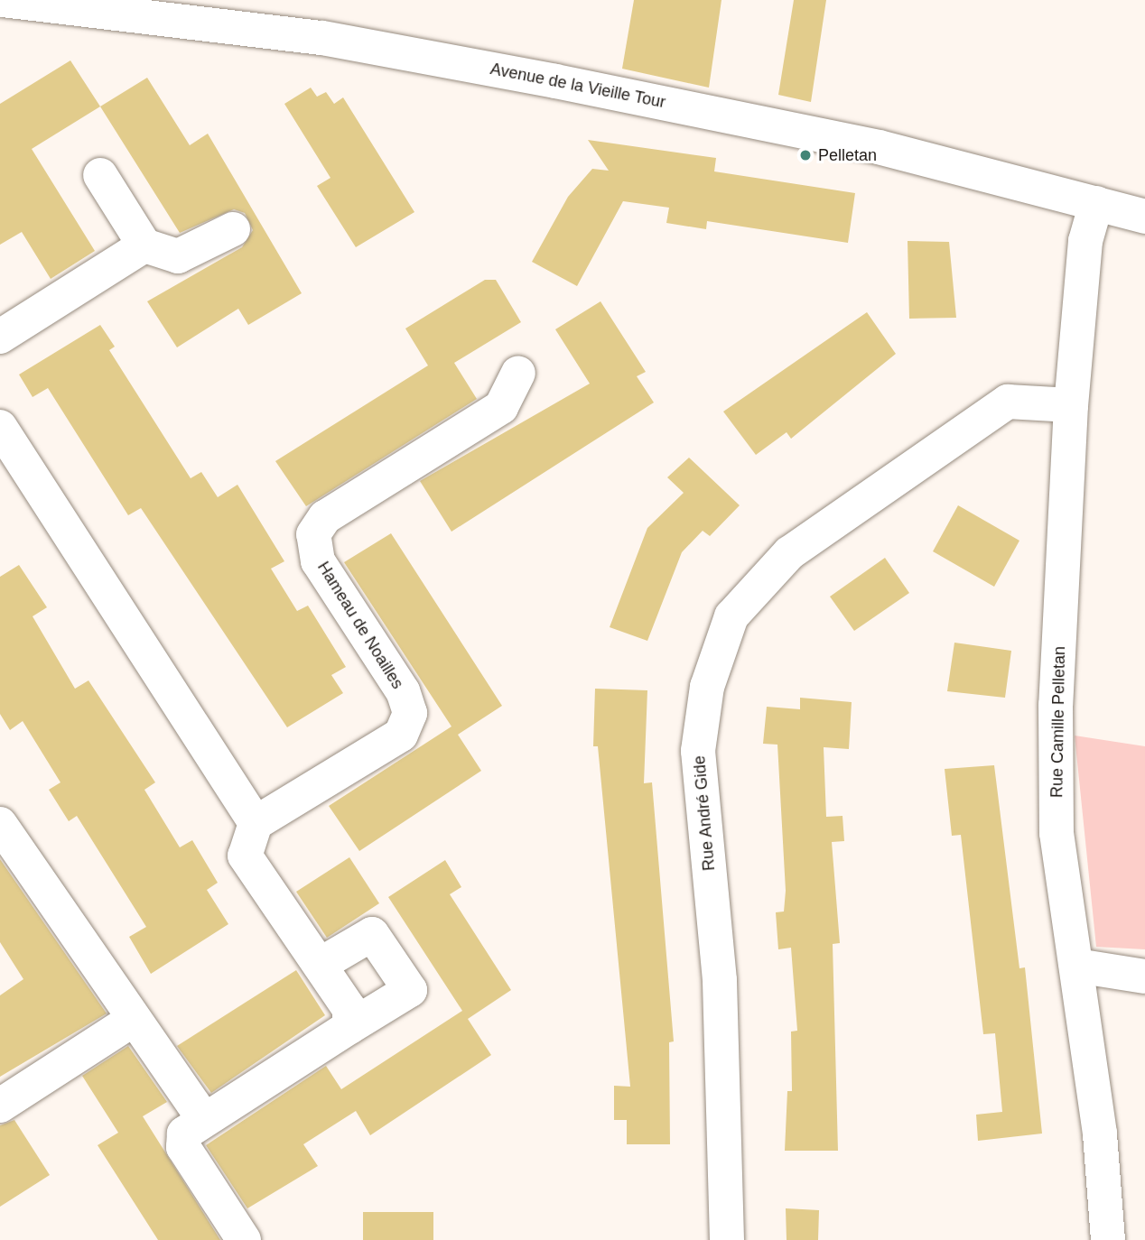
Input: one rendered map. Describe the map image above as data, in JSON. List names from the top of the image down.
{
  "streets": {
    "street": [
      "Avenue de la Vieille Tour",
      "Hameau de Noailles",
      "Rue Camille Pelletan",
      "Rue André Gide"
    ]
  },
  "crossings": [
    ["Avenue de la Vieille Tour", "Rue Camille Pelletan"],
    ["Rue Camille Pelletan", "Rue André Gide"]
  ],
  "places": ["Pelletan"]
}
